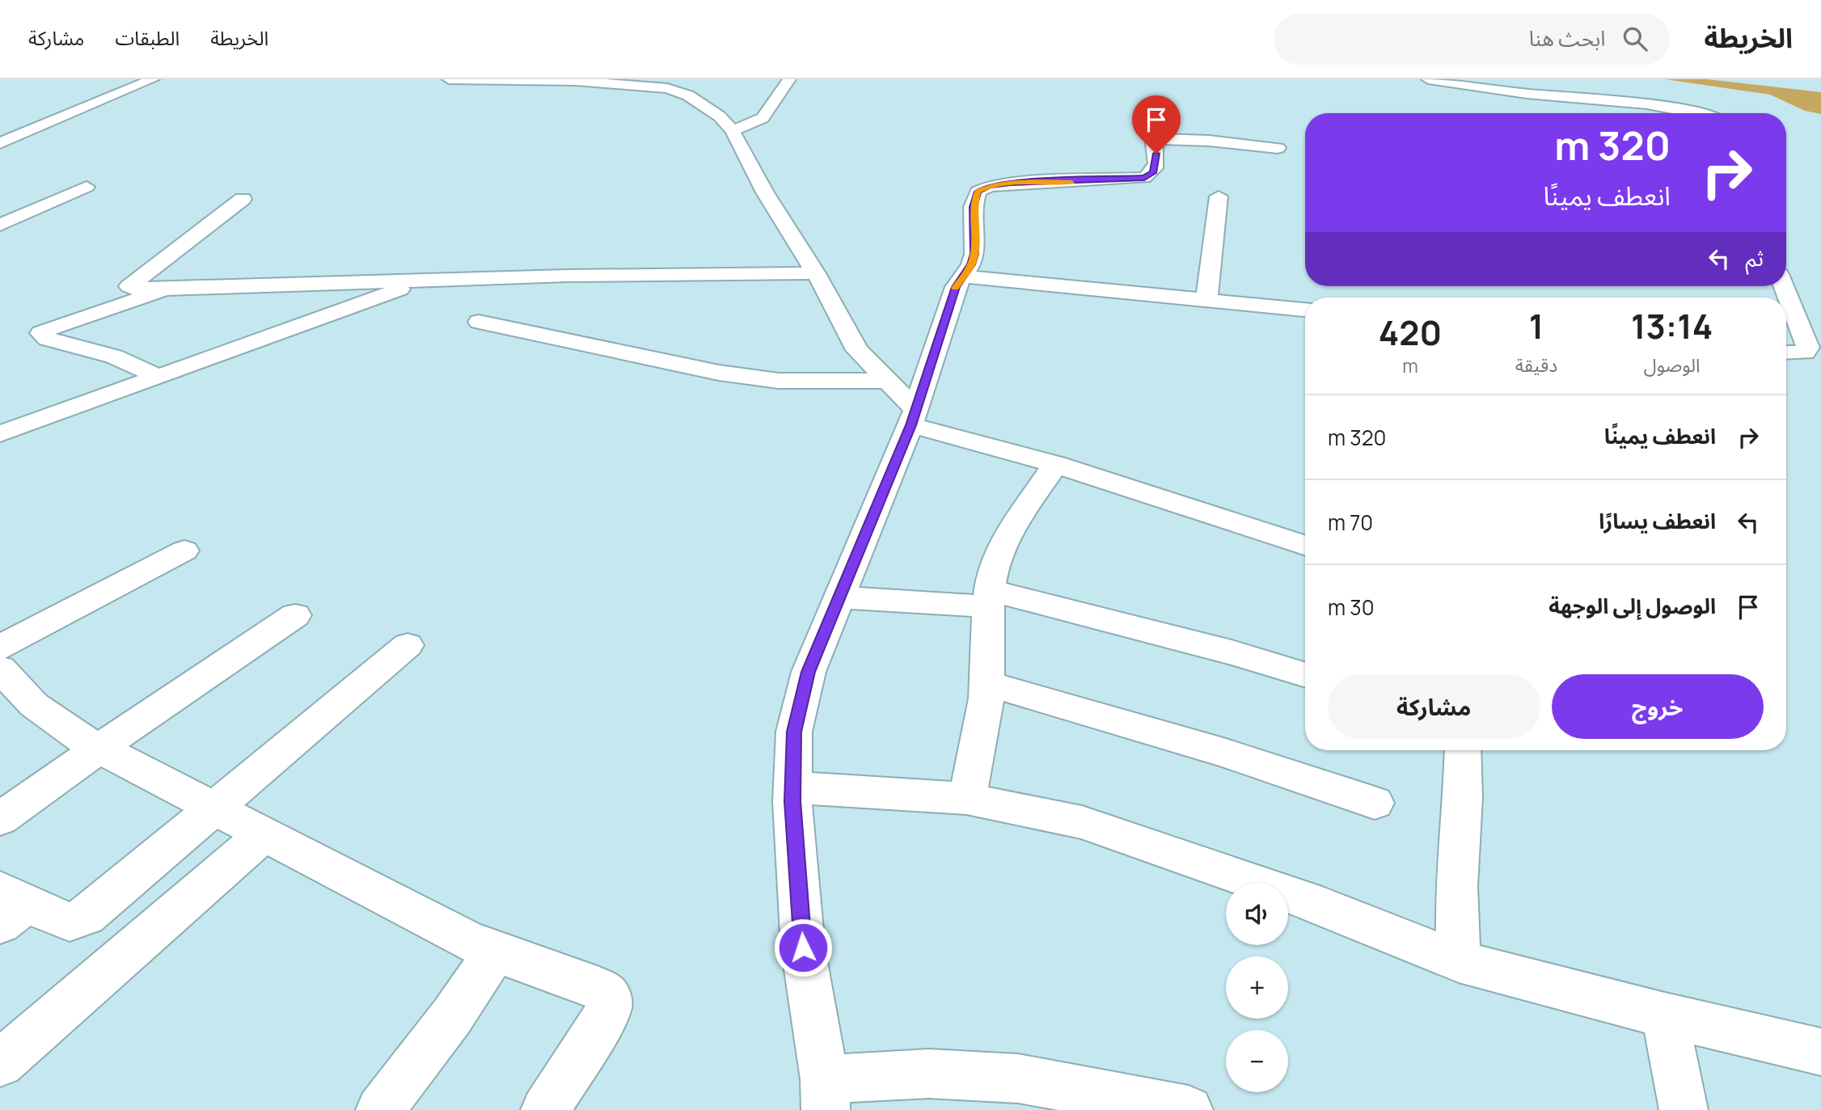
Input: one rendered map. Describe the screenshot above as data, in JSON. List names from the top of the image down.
{
  "page": {
    "header": "الخريطة",
    "search": "ابحث هنا",
    "nav": ["الخريطة", "الطبقات", "مشاركة"],
    "turn": ["320 m", "انعطف يمينًا"],
    "then": "ثم",
    "eta": [
      "13:14",
      "الوصول",
      "1",
      "دقيقة",
      "420",
      "m"
    ],
    "list": [
      {
        "name": "انعطف يمينًا",
        "value": "320 m"
      },
      {
        "name": "انعطف يسارًا",
        "value": "70 m"
      },
      {
        "name": "الوصول إلى الوجهة",
        "value": "30 m"
      }
    ],
    "buttons": ["خروج", "مشاركة"],
    "map_buttons": ["+", "−"]
  }
}
